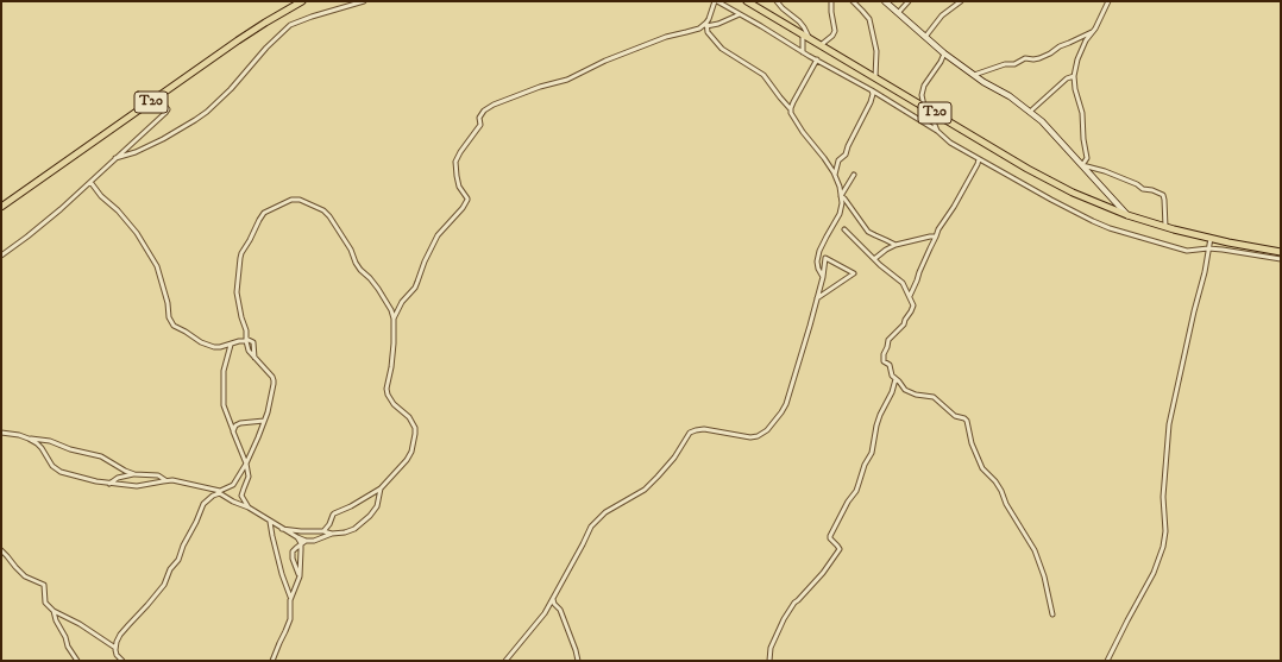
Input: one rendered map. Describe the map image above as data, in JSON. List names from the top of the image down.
{
  "streets": {
    "main road": ["T20"]
  }
}
